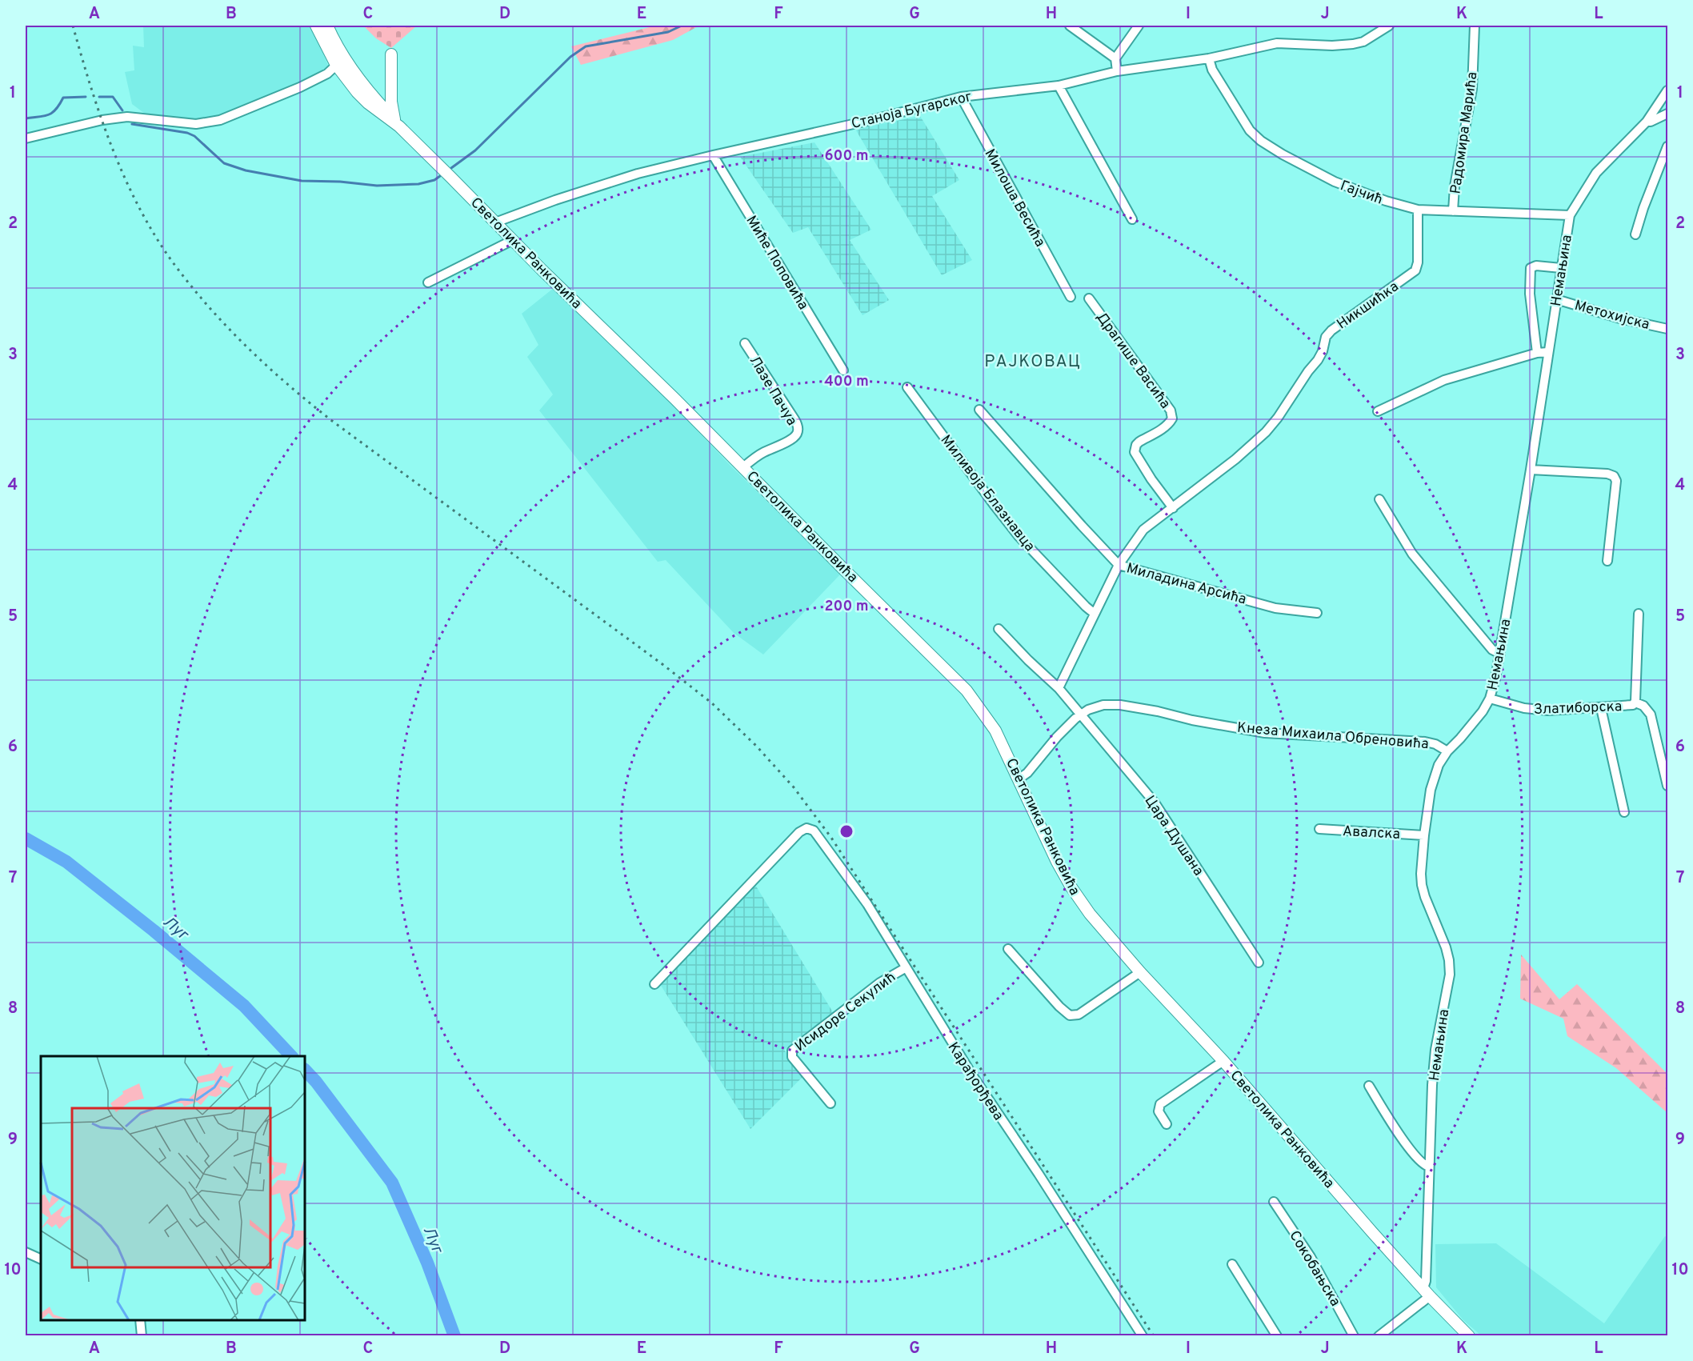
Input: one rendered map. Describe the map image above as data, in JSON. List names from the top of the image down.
{
  "streets": {
    "main road": ["Светолика Ранковића"],
    "street": [
      "Станоја Бугарског",
      "Радомира Марића",
      "Гајчић",
      "Милоша Весића",
      "Миће Поповића",
      "Немањина",
      "Никшићка",
      "Метохијска",
      "Драгише Васића",
      "Лазе Пачуа",
      "Миливоја Блазнавца",
      "Миладина Арсића",
      "Златиборска",
      "Кнеза Михаила Обреновића",
      "Авалска",
      "Цара Душана",
      "Исидоре Секулић",
      "Карађорђева",
      "Сокобањска"
    ]
  },
  "crossings": [
    ["Станоја Бугарског", "Гајчић"],
    ["Станоја Бугарског", "Милоша Весића"],
    ["Станоја Бугарског", "Светолика Ранковића"],
    ["Станоја Бугарског", "Миће Поповића"],
    ["Радомира Марића", "Гајчић"],
    ["Гајчић", "Немањина"],
    ["Гајчић", "Никшићка"],
    ["Светолика Ранковића", "Немањина"],
    ["Светолика Ранковића", "Лазе Пачуа"],
    ["Светолика Ранковића", "Кнеза Михаила Обреновића"],
    ["Немањина", "Метохијска"],
    ["Немањина", "Златиборска"],
    ["Немањина", "Кнеза Михаила Обреновића"],
    ["Немањина", "Авалска"],
    ["Никшићка", "Драгише Васића"],
    ["Кнеза Михаила Обреновића", "Цара Душана"],
    ["Исидоре Секулић", "Карађорђева"]
  ],
  "districts": ["РАЈКОВАЦ"],
  "water": ["Луг"],
  "grid": {
    "columns": [
      "A",
      "B",
      "C",
      "D",
      "E",
      "F",
      "G",
      "H",
      "I",
      "J",
      "K",
      "L"
    ],
    "rows": [
      "1",
      "2",
      "3",
      "4",
      "5",
      "6",
      "7",
      "8",
      "9",
      "10"
    ]
  },
  "rings": ["600 m", "400 m", "200 m"]
}
